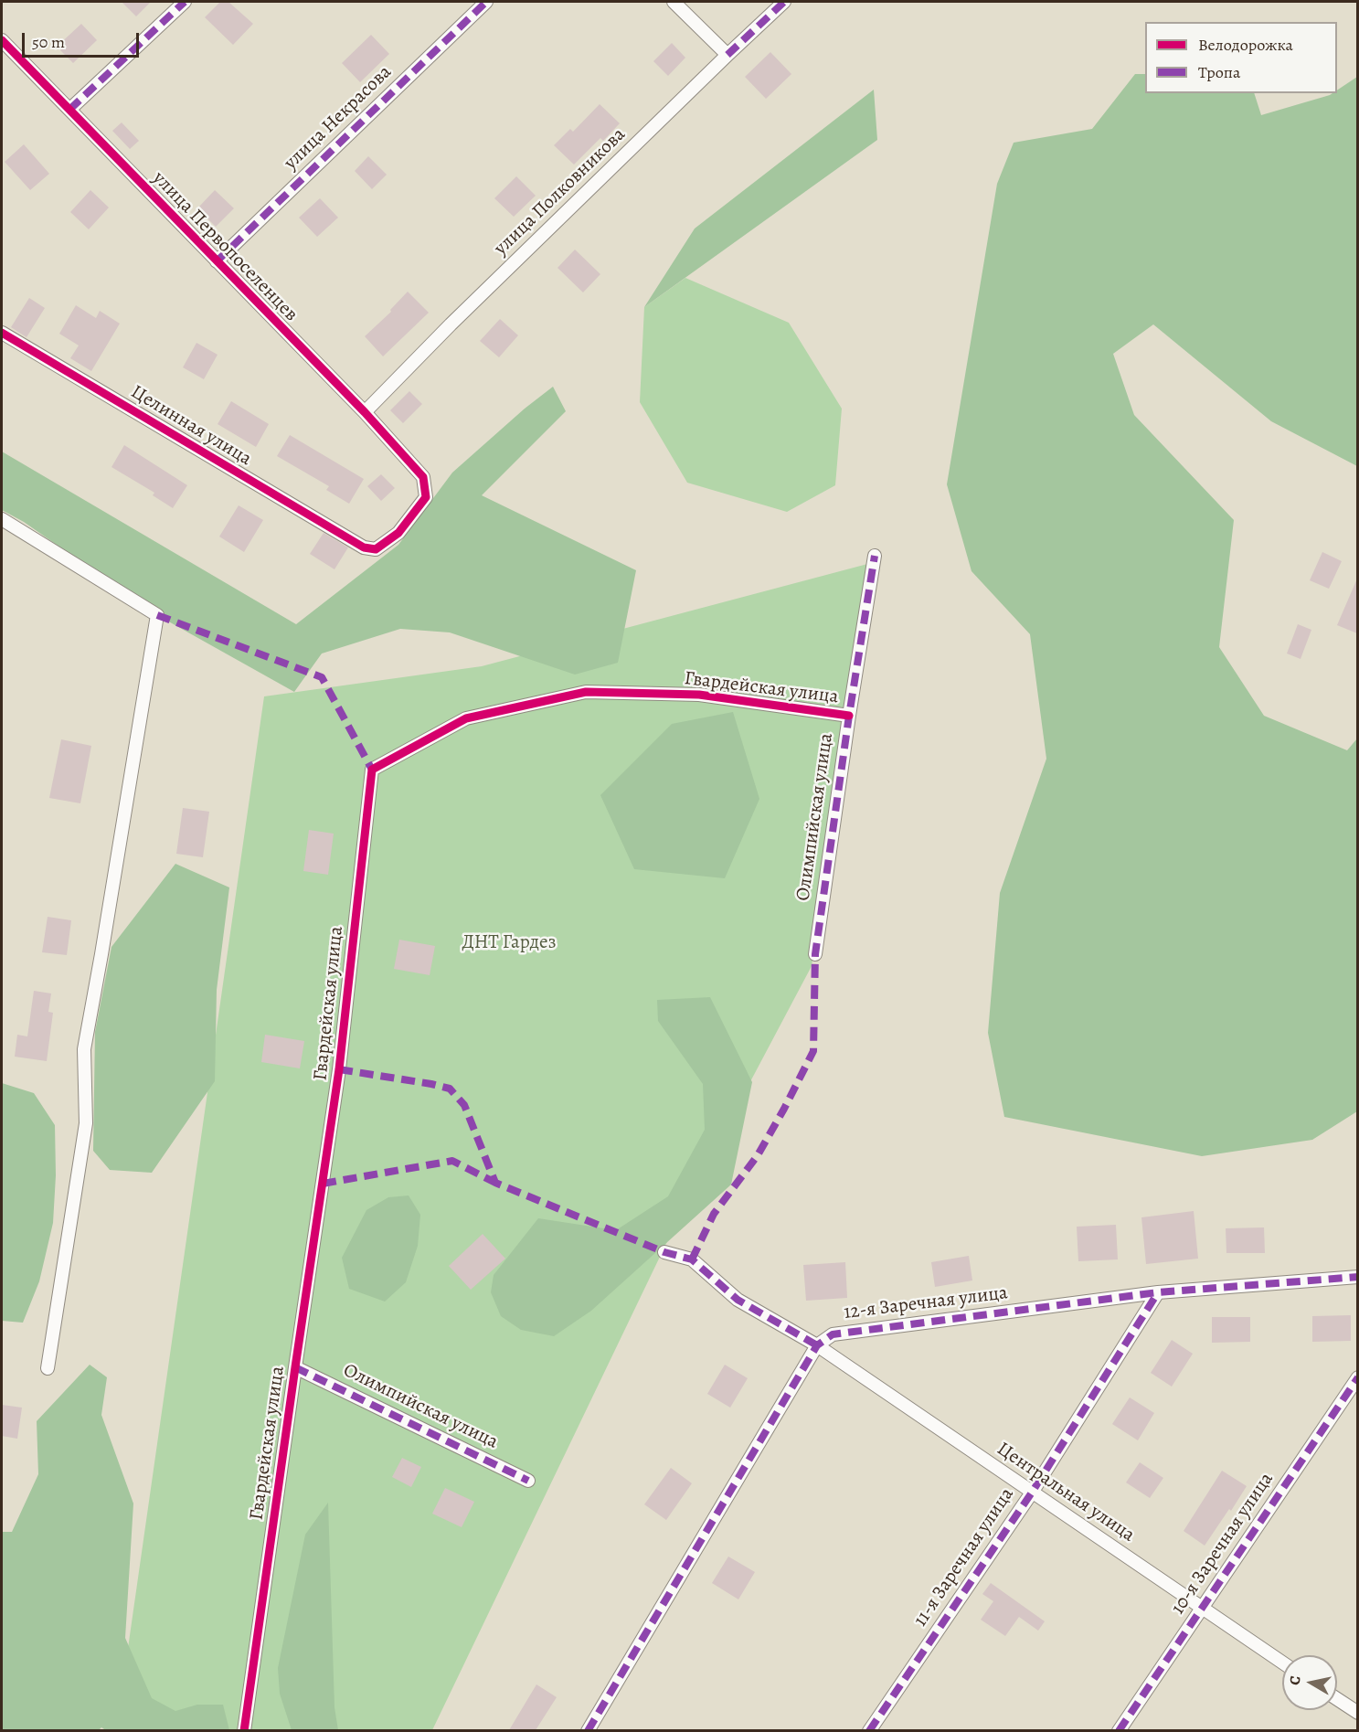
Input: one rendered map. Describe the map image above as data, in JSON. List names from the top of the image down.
{
  "streets": {
    "street": [
      "улица Некрасова",
      "улица Полковникова",
      "улица Первопоселенцев",
      "Целинная улица",
      "Гвардейская улица",
      "Олимпийская улица",
      "12-я Заречная улица",
      "Центральная улица",
      "10-я Заречная улица",
      "11-я Заречная улица"
    ]
  },
  "crossings": [
    ["улица Некрасова", "улица Первопоселенцев"],
    ["улица Полковникова", "улица Первопоселенцев"],
    ["улица Первопоселенцев", "Целинная улица"],
    ["Гвардейская улица", "Олимпийская улица"],
    ["12-я Заречная улица", "Центральная улица"],
    ["12-я Заречная улица", "11-я Заречная улица"],
    ["Центральная улица", "10-я Заречная улица"],
    ["Центральная улица", "11-я Заречная улица"]
  ],
  "parks": ["ДНТ Гардез"],
  "legend": ["Велодорожка", "Тропа"],
  "scale_bar": "50 m",
  "north": "left"
}
